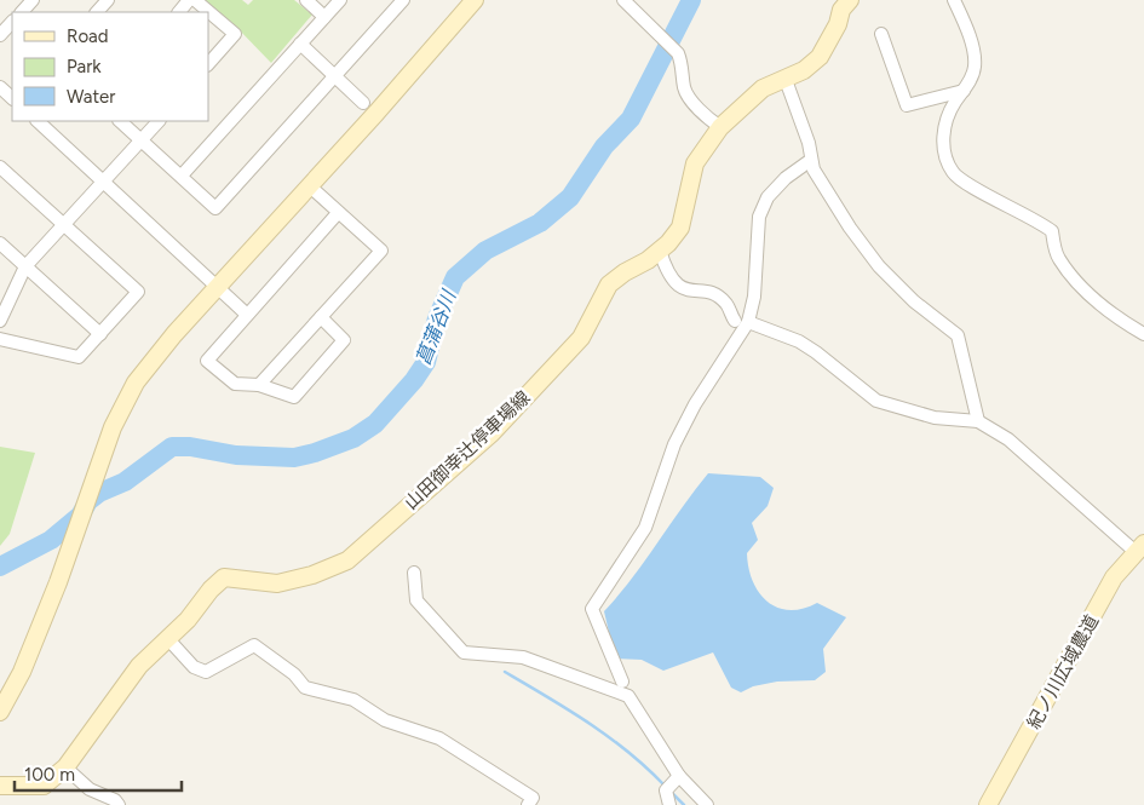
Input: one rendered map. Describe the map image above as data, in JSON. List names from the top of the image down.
{
  "streets": {
    "main road": ["山田御幸辻停車場線", "紀ノ川広域農道"]
  },
  "water": ["菖蒲谷川"],
  "legend": ["Road", "Park", "Water"],
  "scale_bar": "100 m"
}
